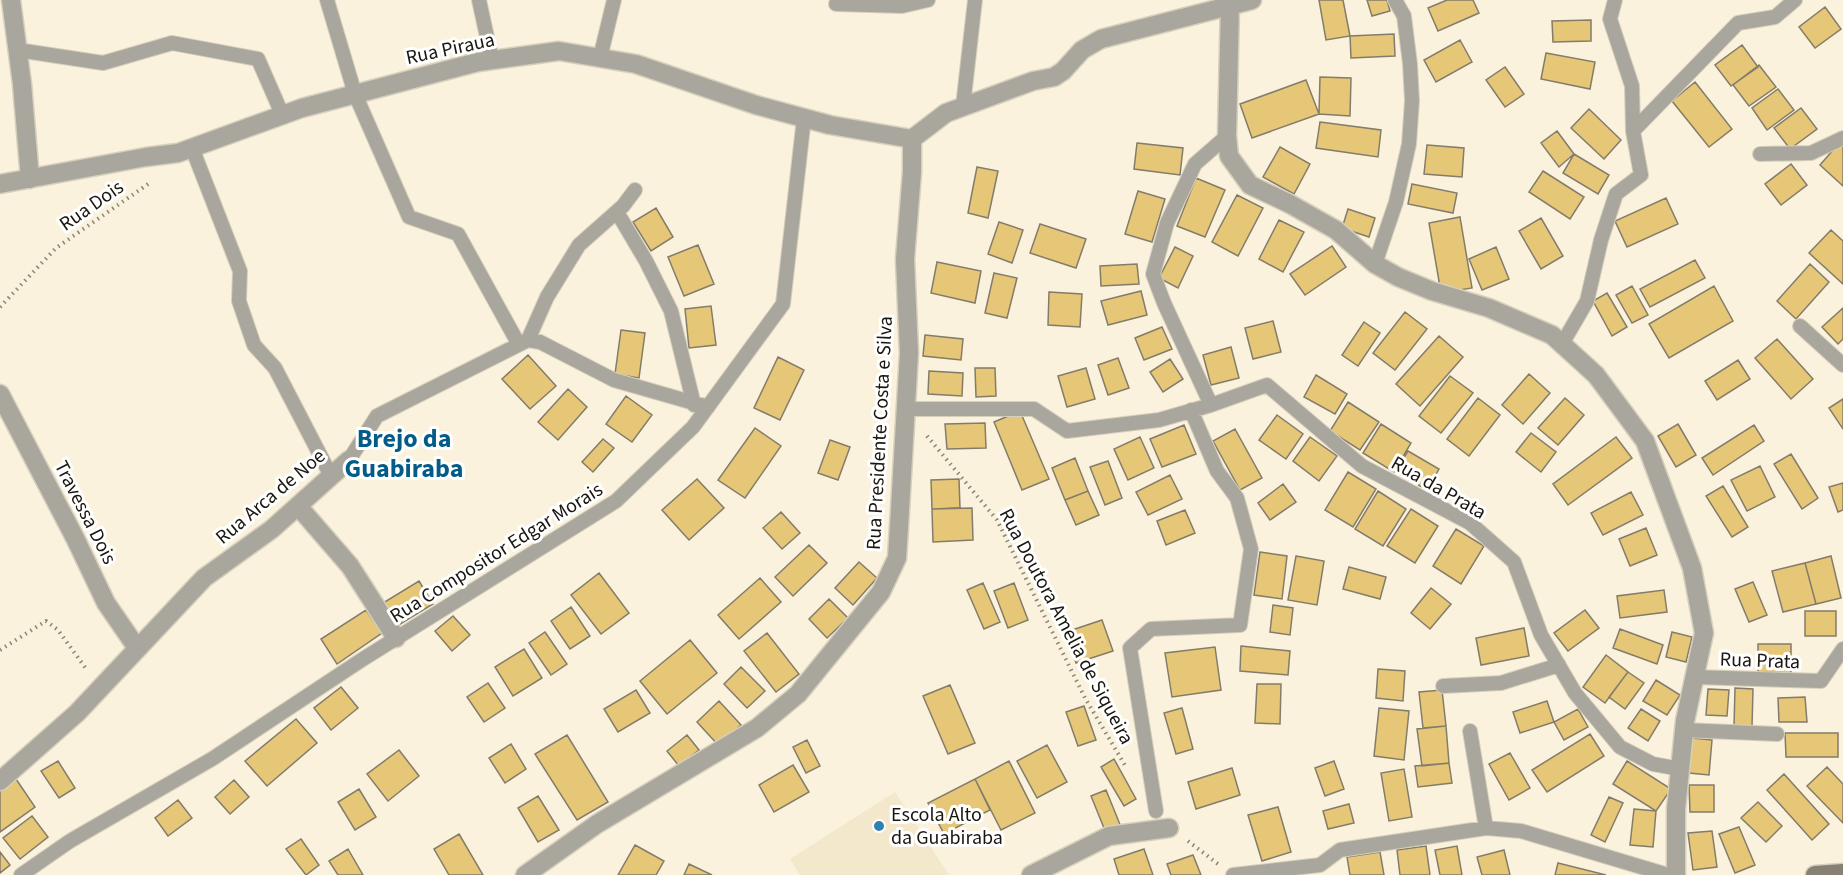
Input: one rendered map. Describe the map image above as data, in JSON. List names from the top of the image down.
{
  "streets": {
    "street": [
      "Rua Piraua",
      "Rua Presidente Costa e Silva",
      "Rua Arca de Noe",
      "Travessa Dois"
    ],
    "lane": ["Rua da Prata", "Rua Compositor Edgar Morais", "Rua Prata"],
    "path": ["Rua Dois", "Rua Doutora Amelia de Siqueira"]
  },
  "crossings": [
    ["Rua Piraua", "Rua Presidente Costa e Silva"],
    ["Rua Piraua", "Rua Compositor Edgar Morais"],
    ["Rua Presidente Costa e Silva", "Rua Doutora Amelia de Siqueira"],
    ["Rua Arca de Noe", "Travessa Dois"]
  ],
  "districts": ["Brejo da Guabiraba"],
  "places": ["Escola Alto da Guabiraba"]
}
